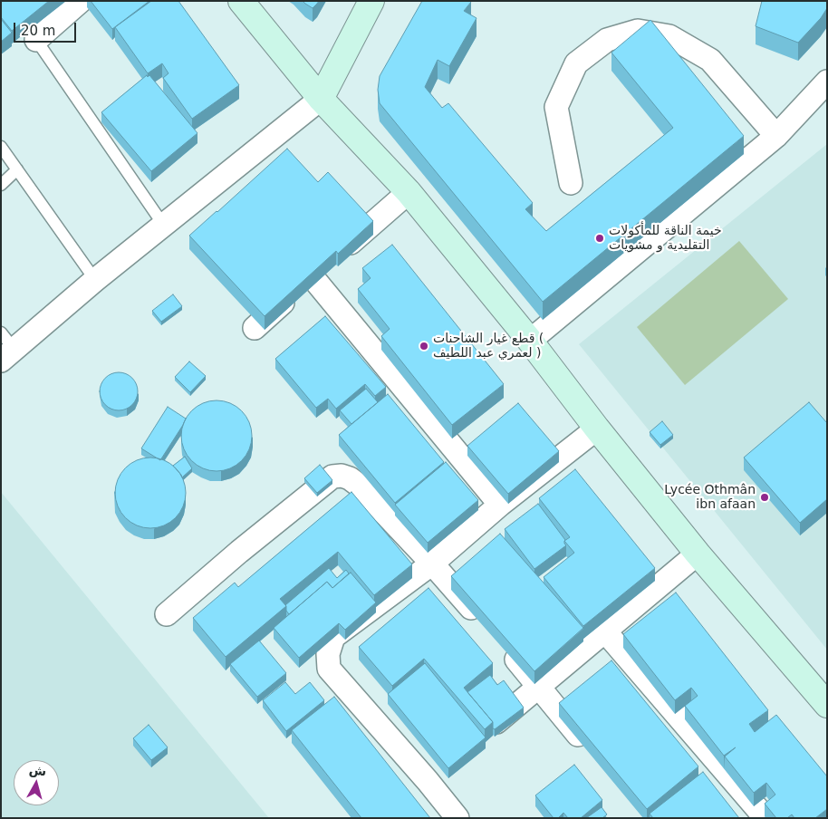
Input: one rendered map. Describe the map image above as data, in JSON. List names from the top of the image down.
{
  "places": ["خيمة الناقة للمأكولات التقليدية و مشويات", "قطع غيار الشاحنات ( لعمري عبد اللطيف )", "Lycée Othmân ibn afaan"],
  "scale_bar": "20 m",
  "north": "top"
}
